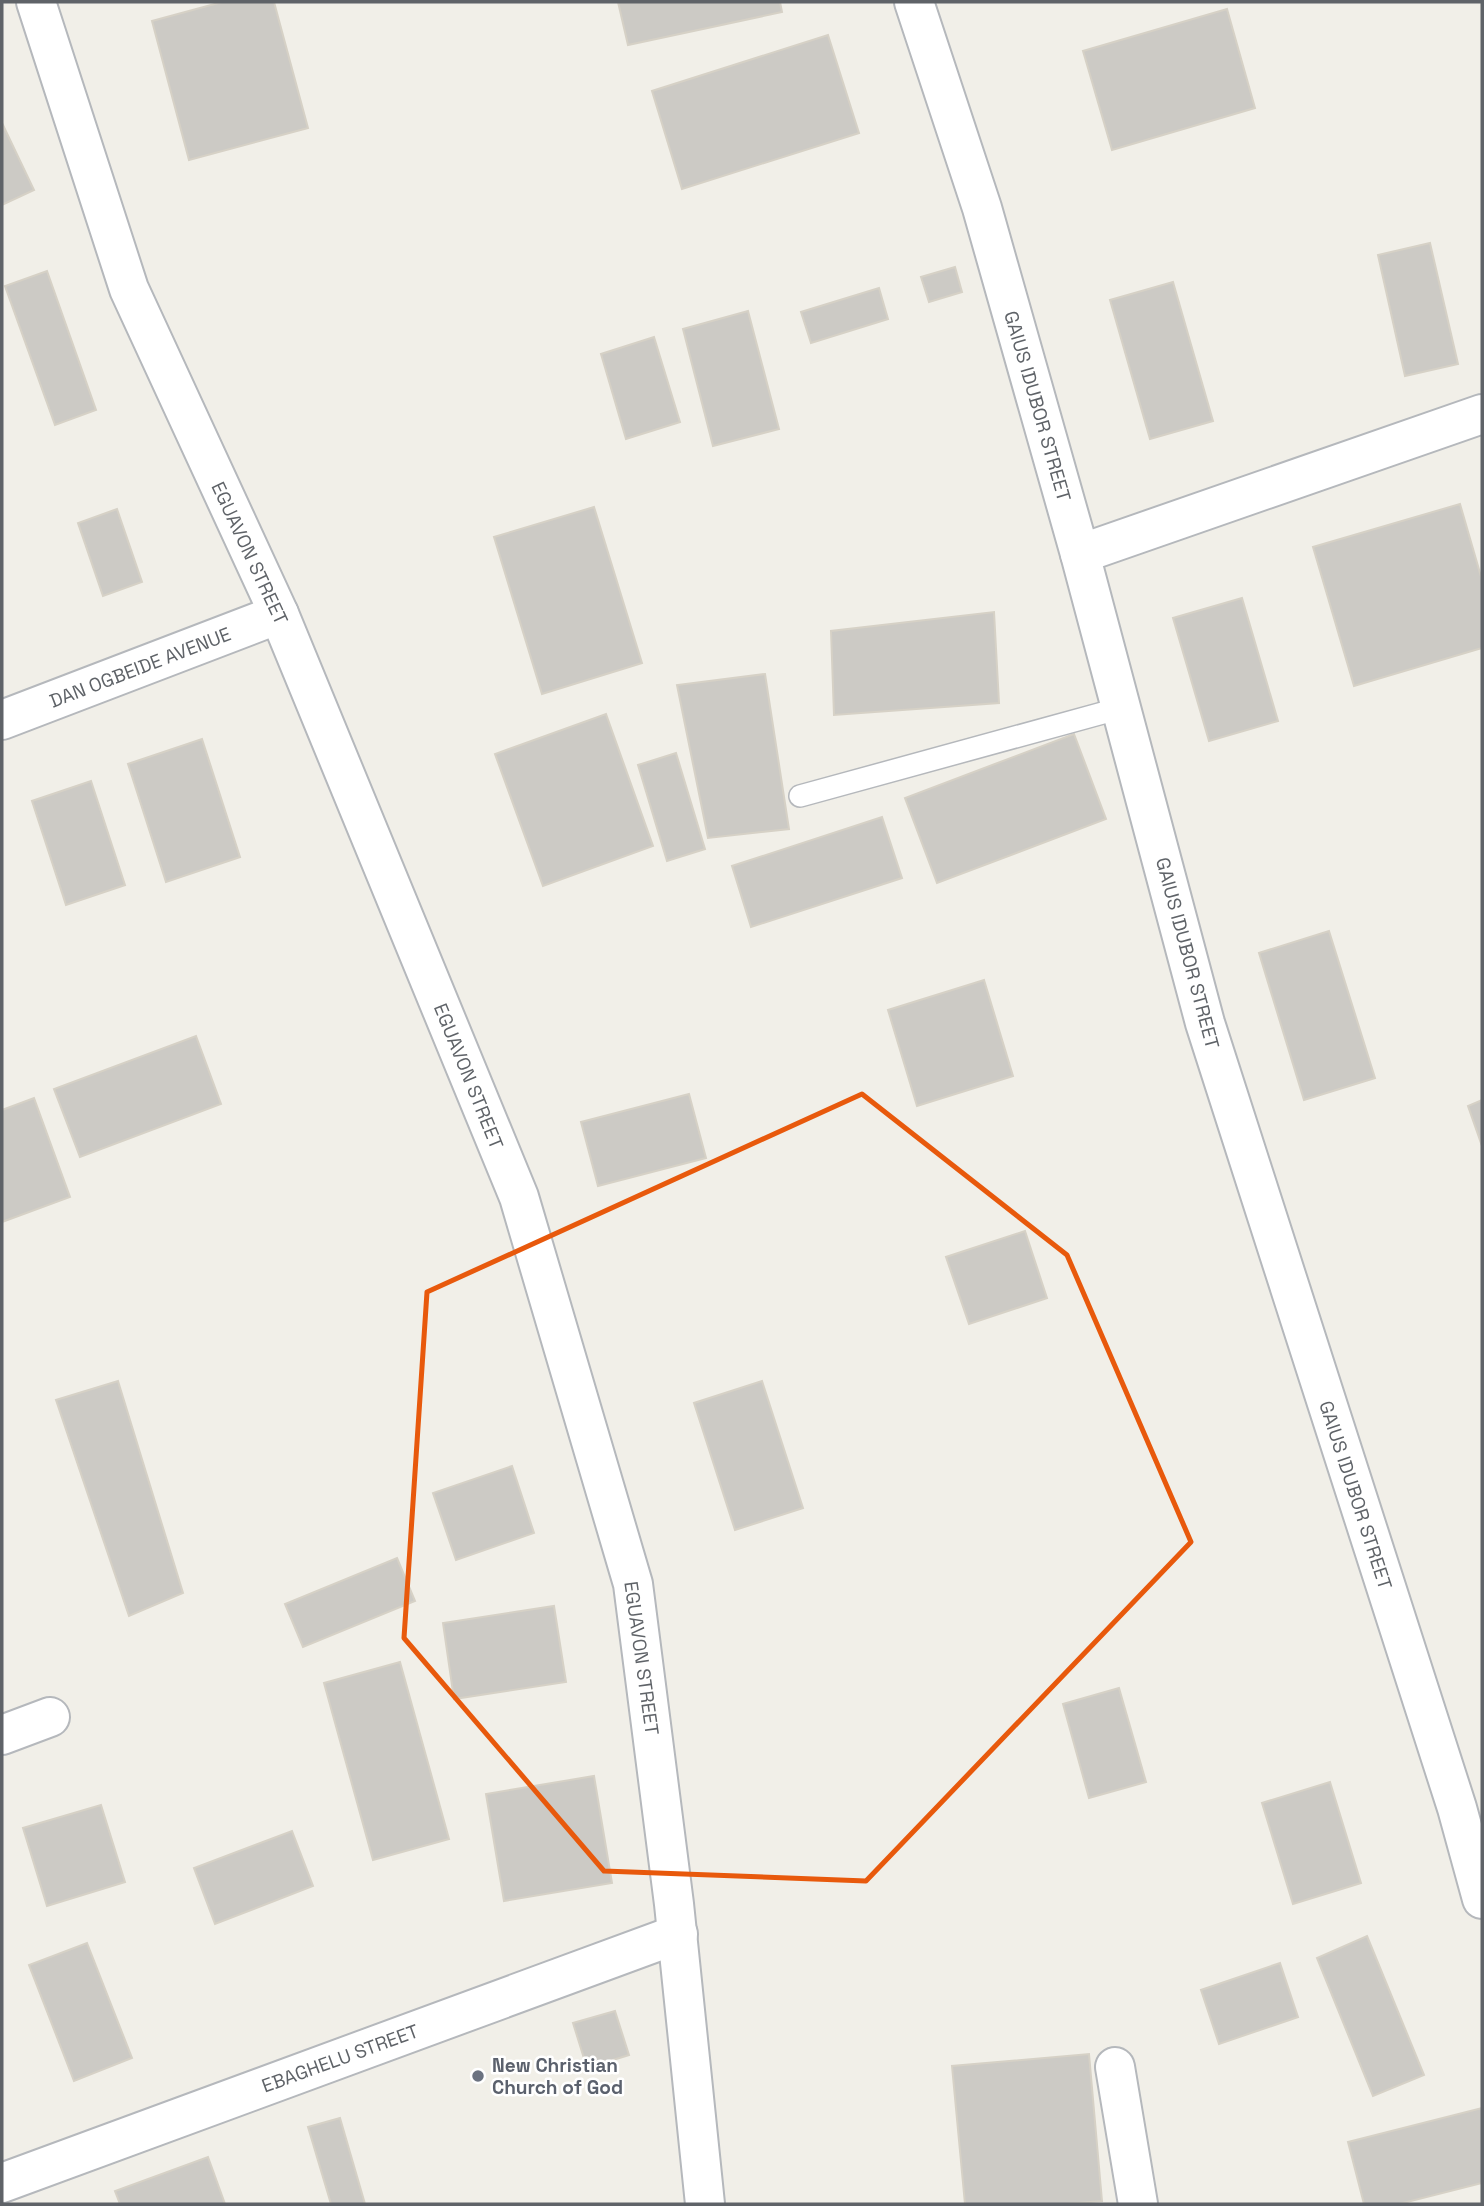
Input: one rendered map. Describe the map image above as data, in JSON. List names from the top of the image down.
{
  "streets": {
    "street": [
      "GAIUS IDUBOR STREET",
      "EGUAVON STREET",
      "DAN OGBEIDE AVENUE",
      "EBAGHELU STREET"
    ]
  },
  "crossings": [
    ["EGUAVON STREET", "DAN OGBEIDE AVENUE"],
    ["EGUAVON STREET", "EBAGHELU STREET"]
  ],
  "places": ["New Christian Church of God"]
}
